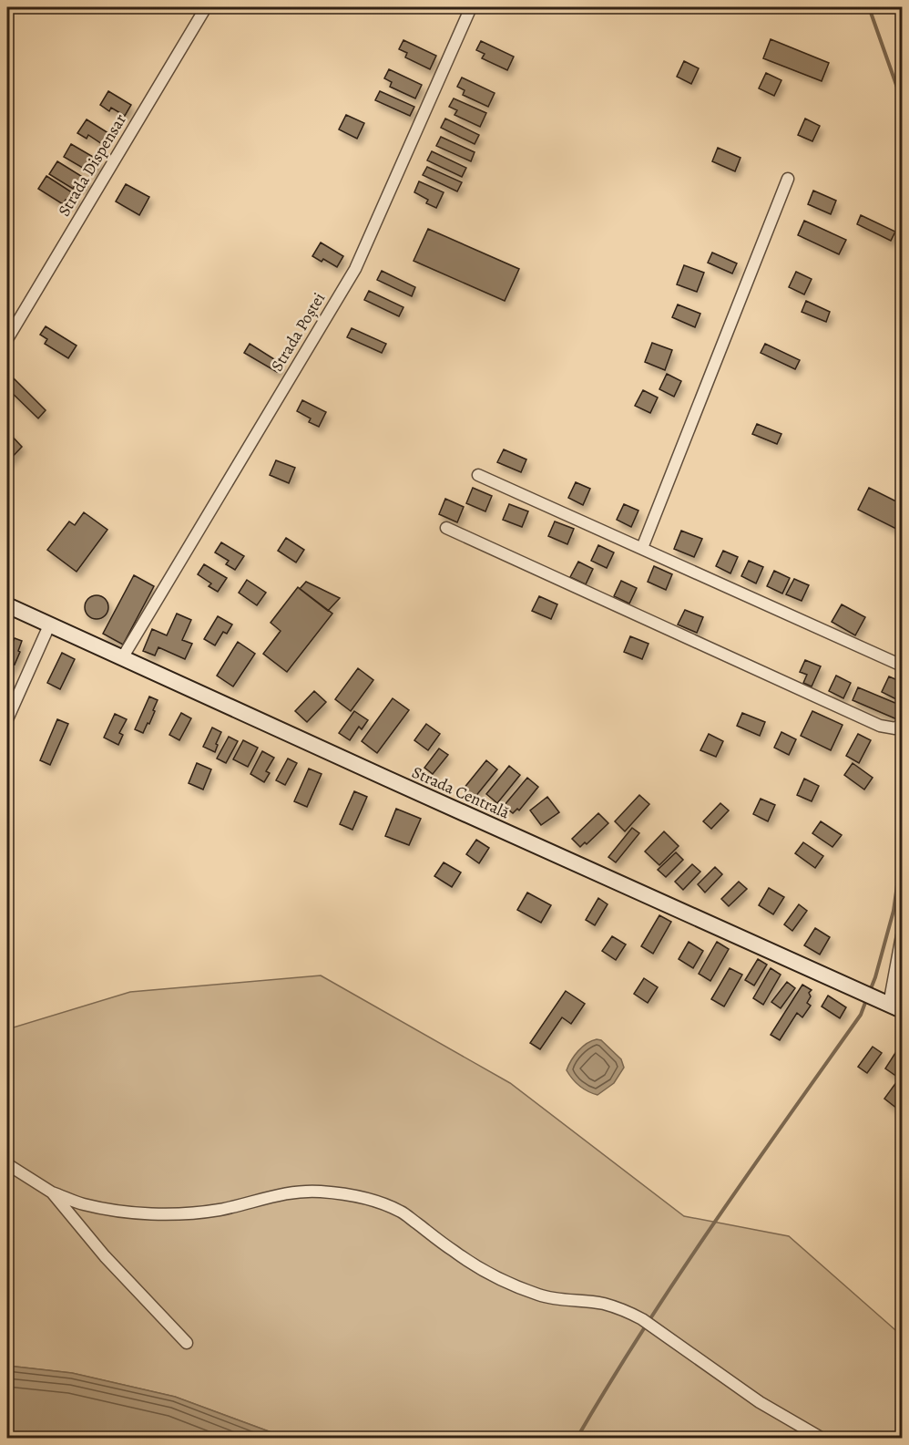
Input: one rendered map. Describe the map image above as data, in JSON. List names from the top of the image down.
{
  "streets": {
    "main road": ["Strada Centrală"],
    "street": ["Strada Dispensar", "Strada Poștei"]
  },
  "crossings": [
    ["Strada Poștei", "Strada Centrală"]
  ]
}
